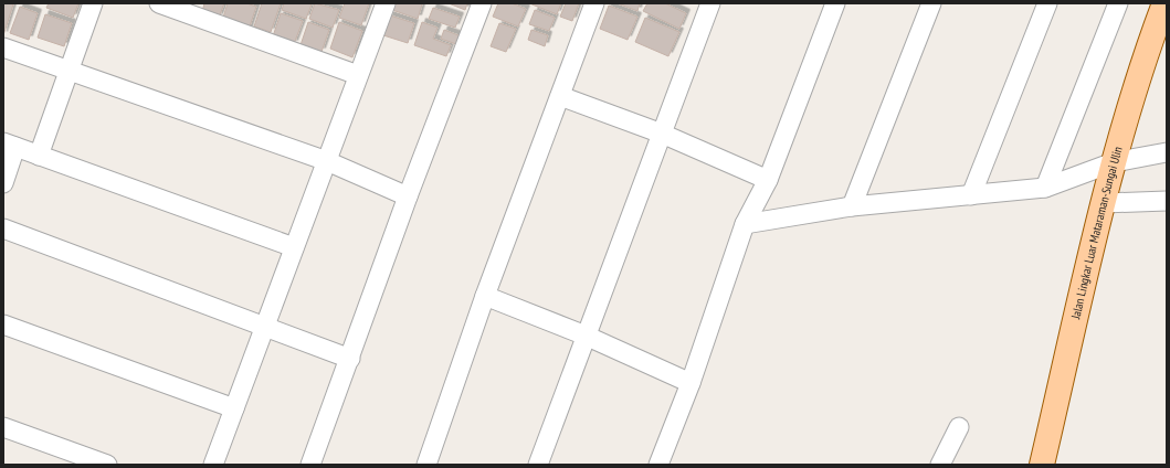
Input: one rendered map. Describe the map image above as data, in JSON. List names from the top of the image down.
{
  "streets": {
    "main road": ["Jalan Lingkar Luar Mataraman-Sungai Ulin"]
  }
}
